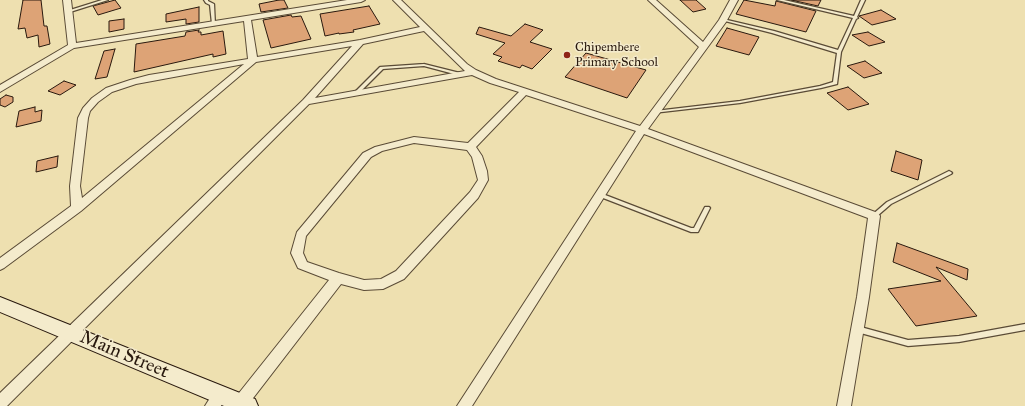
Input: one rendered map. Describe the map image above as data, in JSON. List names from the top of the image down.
{
  "streets": {
    "street": ["Main Street"]
  },
  "places": ["Chipembere Primary School"]
}
